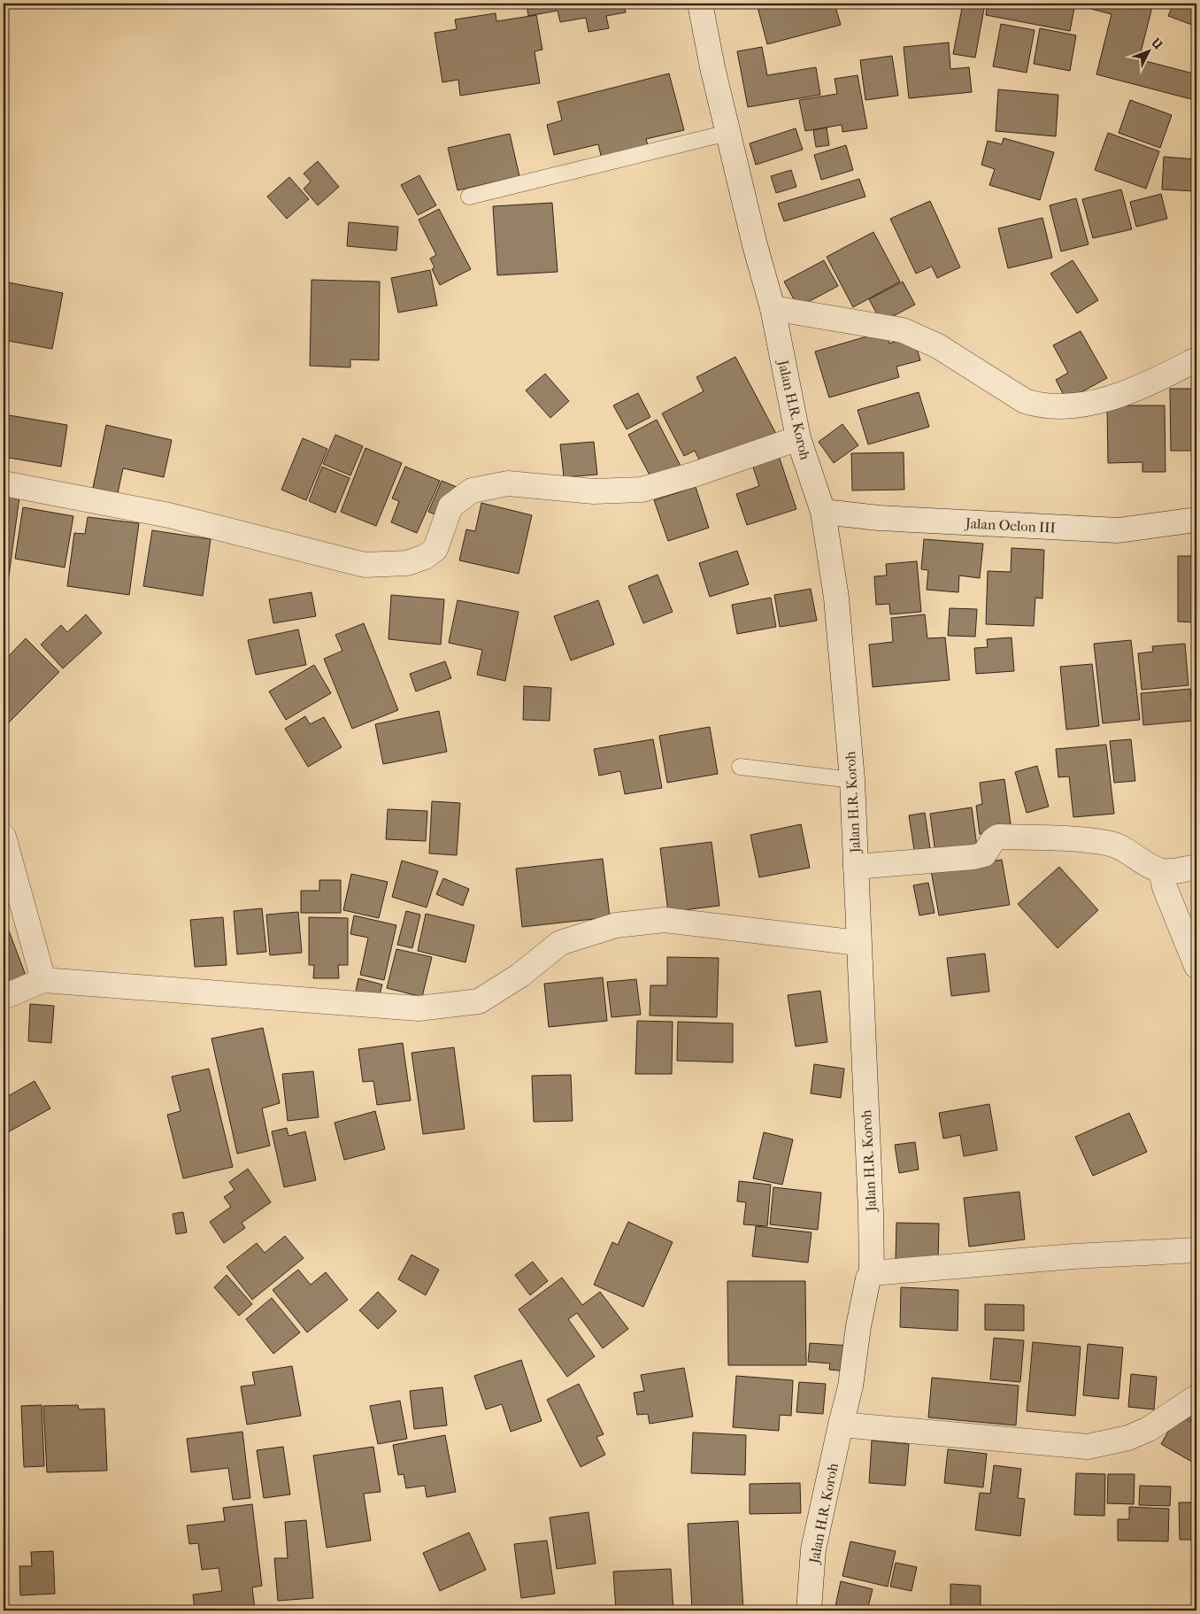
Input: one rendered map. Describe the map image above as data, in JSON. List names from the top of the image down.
{
  "streets": {
    "street": ["Jalan H.R. Koroh", "Jalan Oelon III"]
  },
  "crossings": [
    ["Jalan H.R. Koroh", "Jalan Oelon III"]
  ],
  "north": "top right"
}
